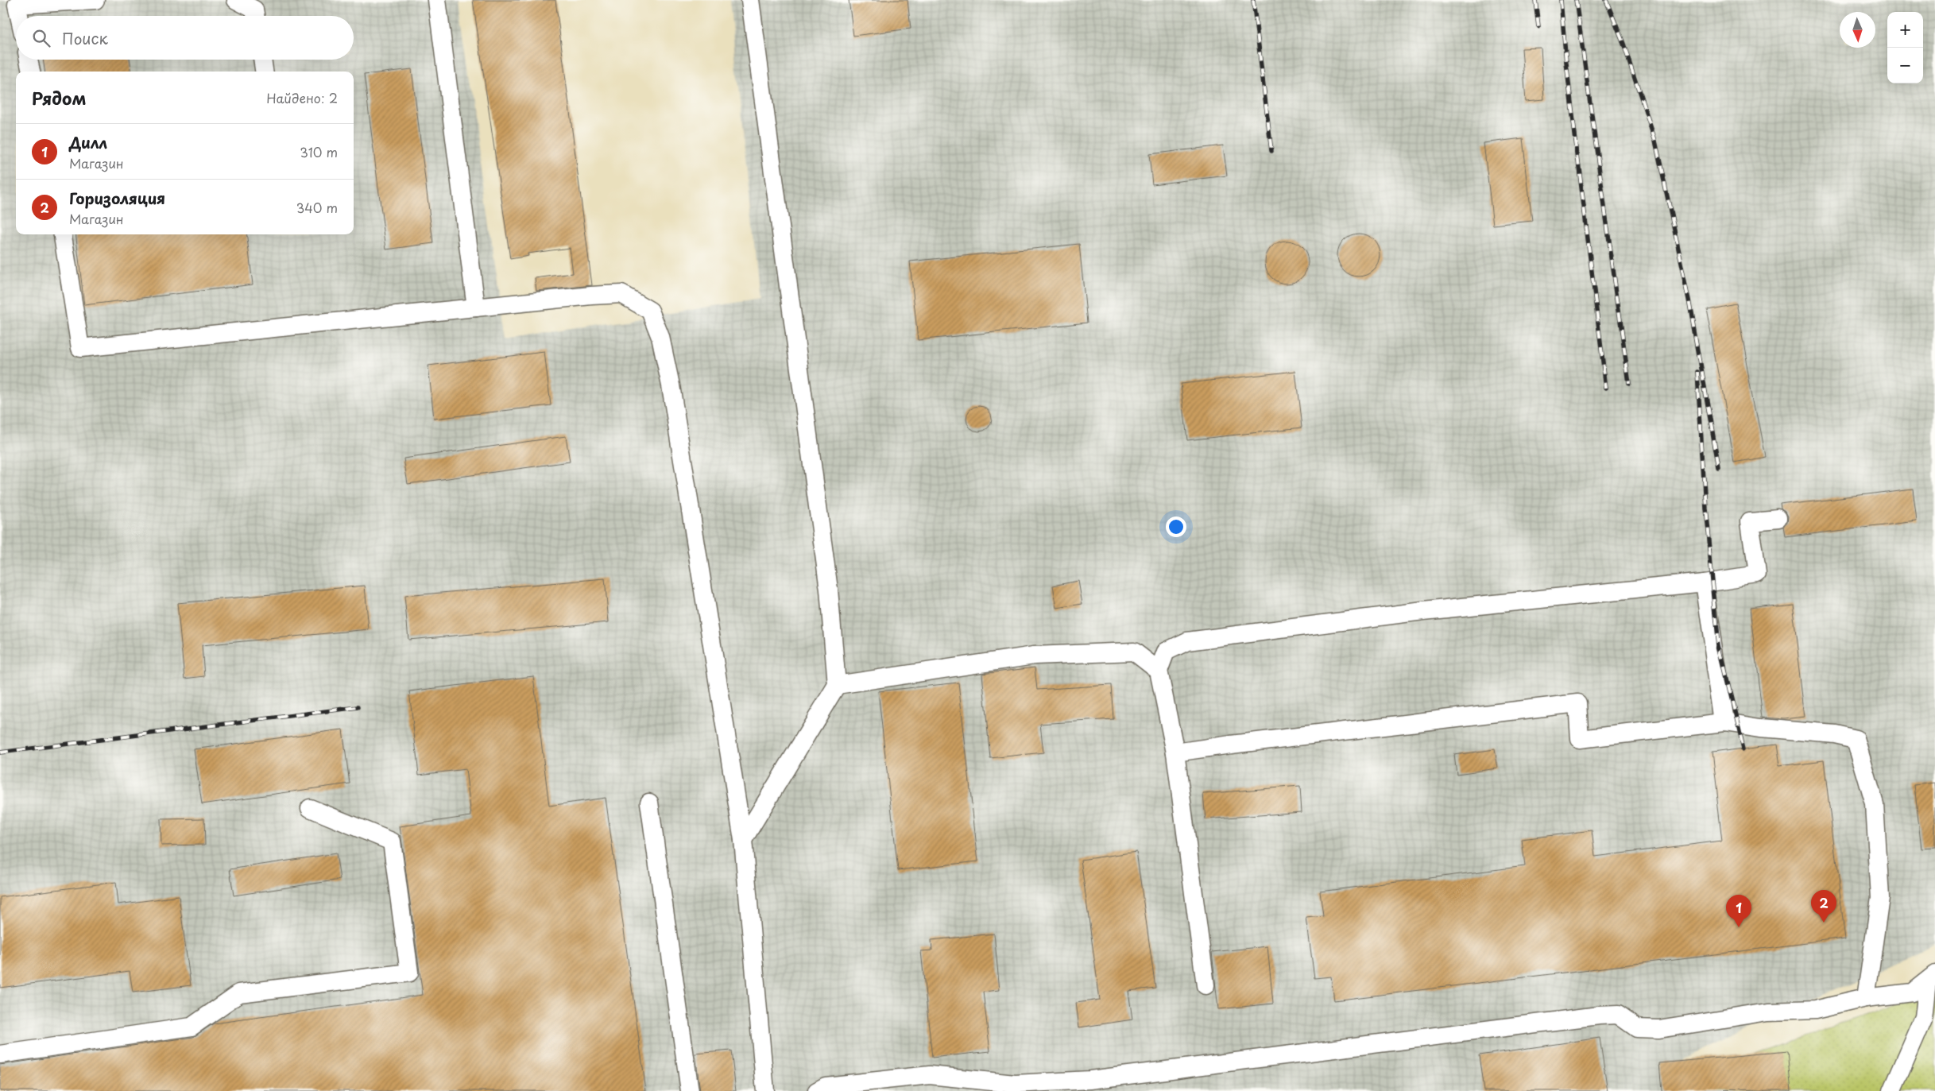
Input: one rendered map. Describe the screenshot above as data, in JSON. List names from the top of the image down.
{
  "north": "bottom",
  "page": {
    "map_buttons": ["+", "−"],
    "search": "Поиск",
    "heading": ["Рядом", "Найдено: 2"],
    "list": [
      {
        "mark": "1",
        "name": "Дилл",
        "note": "Магазин",
        "value": "310 m"
      },
      {
        "mark": "2",
        "name": "Горизоляция",
        "note": "Магазин",
        "value": "340 m"
      }
    ],
    "pins": ["2", "1"]
  }
}
